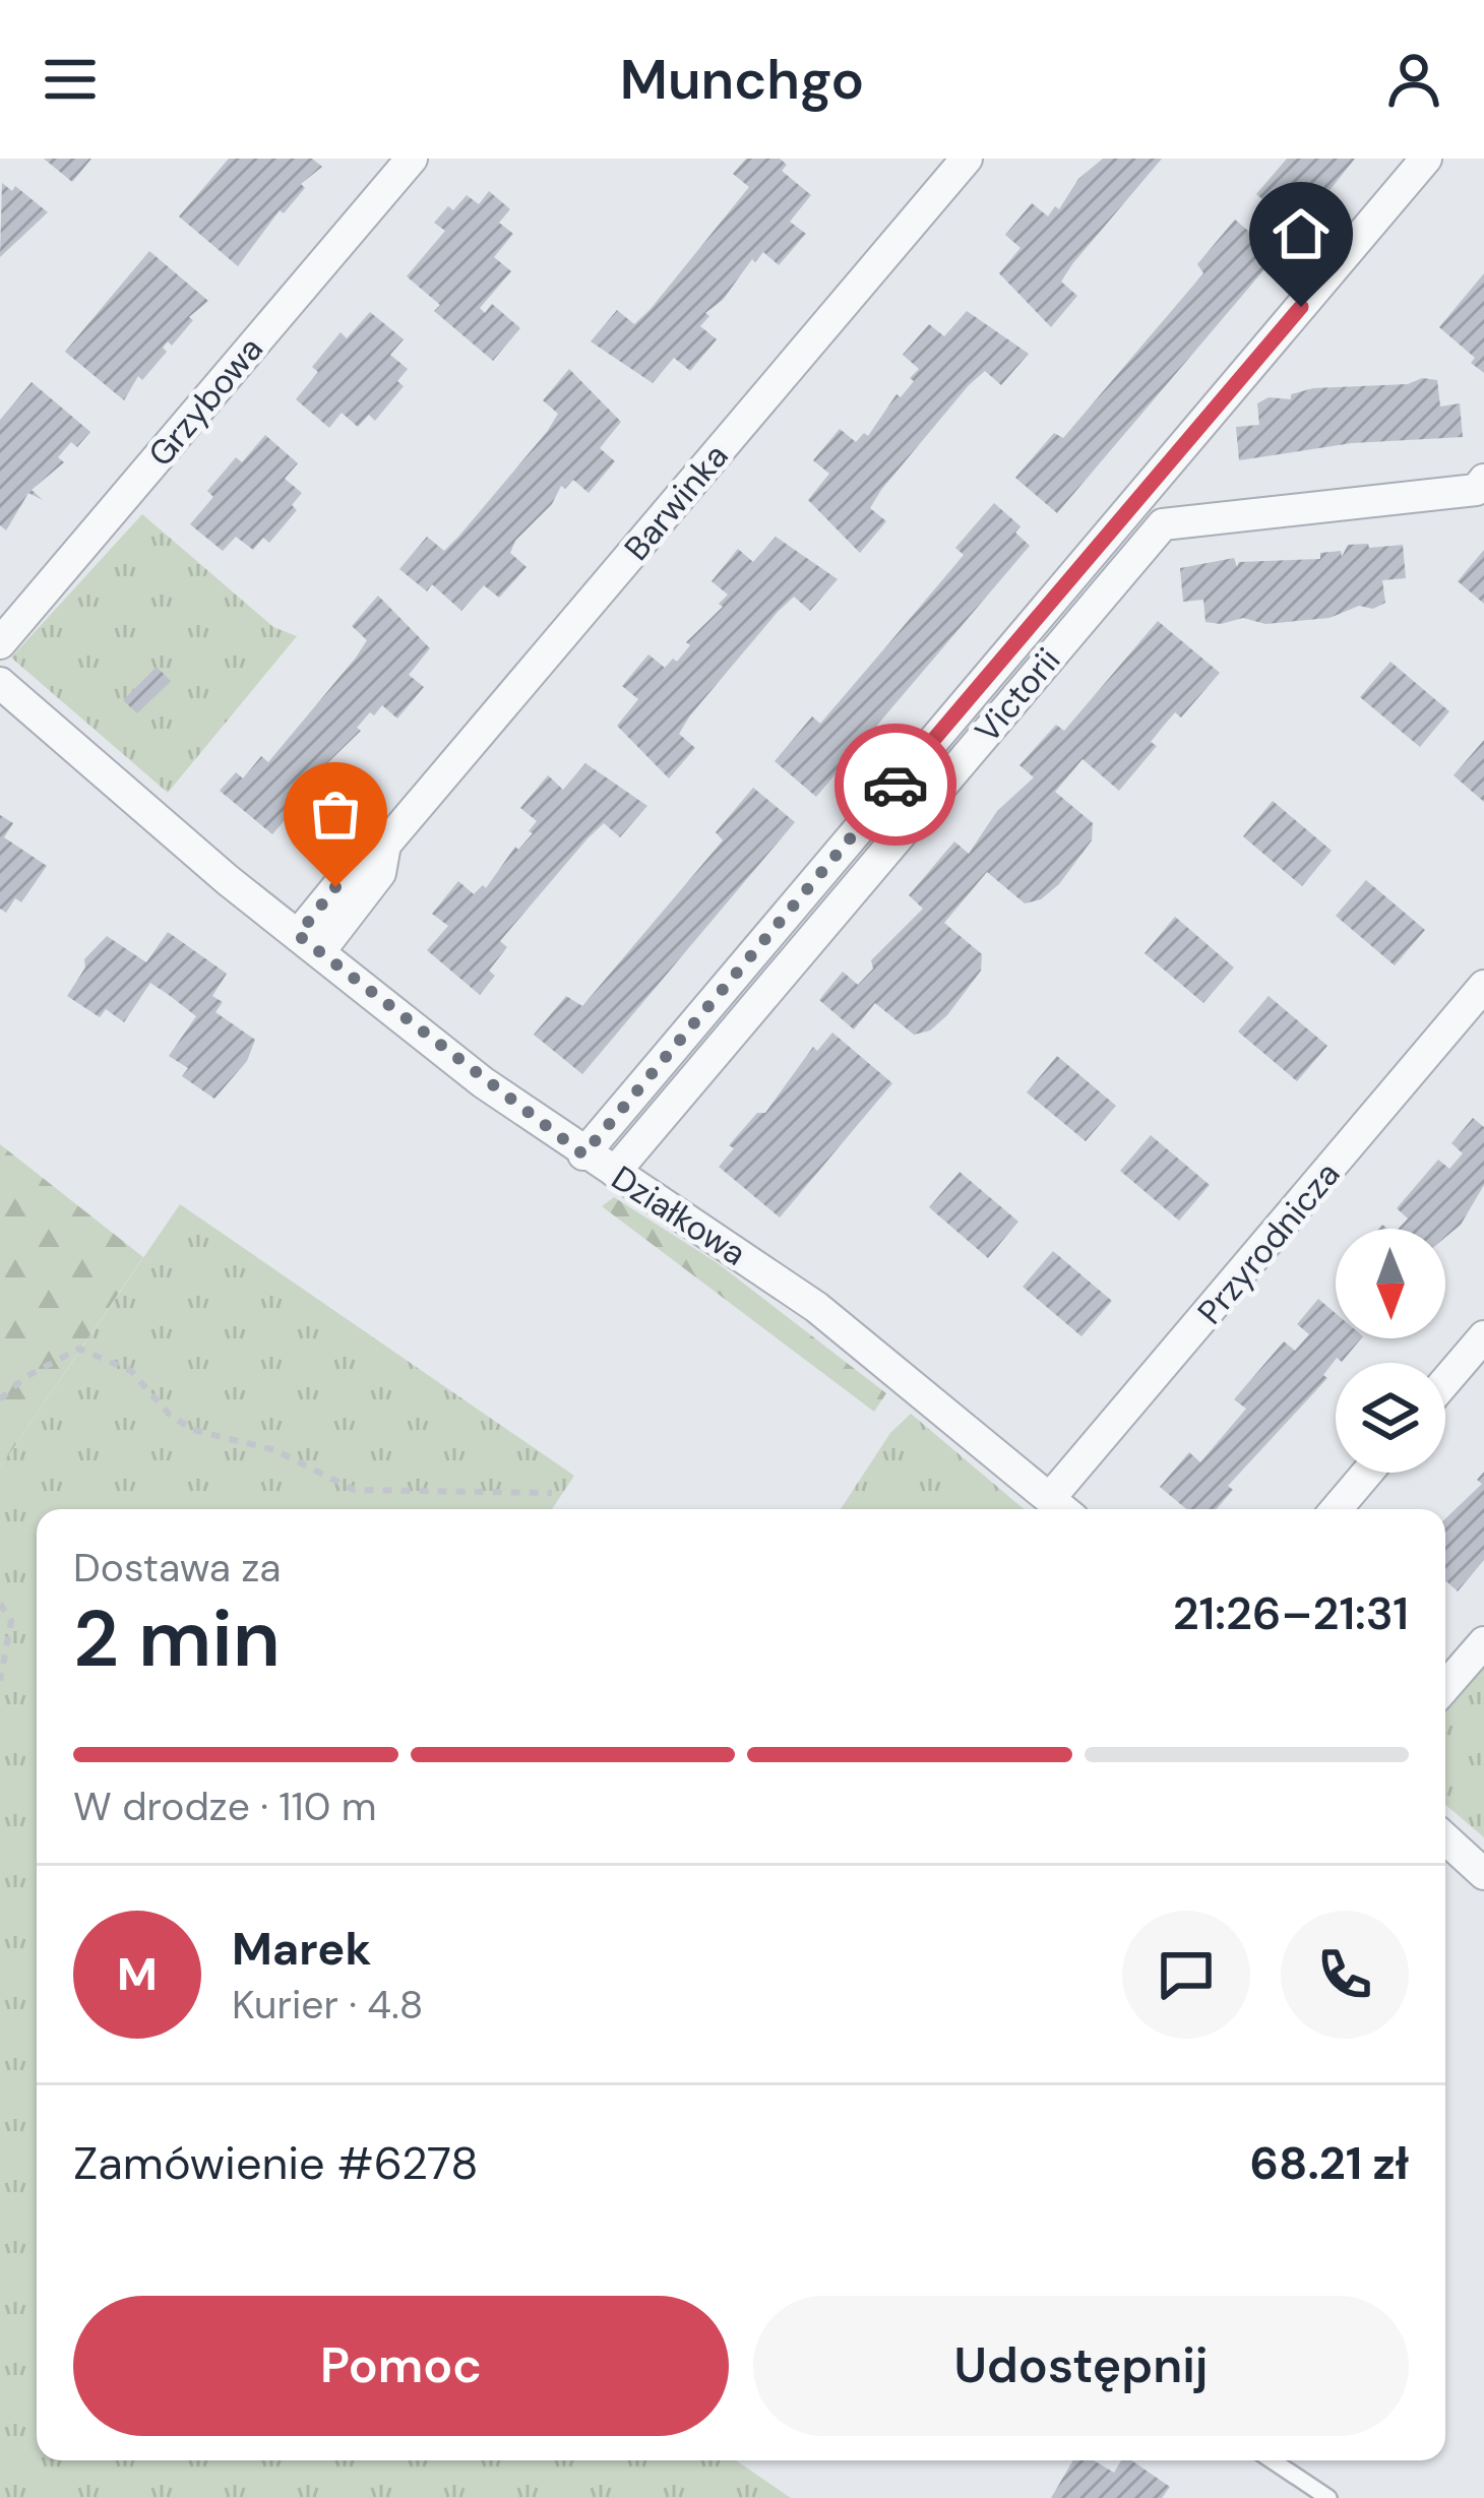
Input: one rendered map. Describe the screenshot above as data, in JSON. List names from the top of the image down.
{
  "streets": {
    "street": [
      "Grzybowa",
      "Barwinka",
      "Victorii",
      "Działkowa",
      "Przyrodnicza"
    ]
  },
  "crossings": [
    ["Barwinka", "Działkowa"],
    ["Victorii", "Działkowa"],
    ["Działkowa", "Przyrodnicza"]
  ],
  "north": "bottom",
  "page": {
    "header": "Munchgo",
    "heading": ["2 min", "Dostawa za", "21:26–21:31"],
    "panel": [
      "Marek",
      "Kurier · 4.8",
      "Zamówienie #6278",
      "68.21 zł"
    ],
    "bar": "W drodze · 110 m",
    "round": "M",
    "buttons": ["Pomoc", "Udostępnij"]
  }
}
